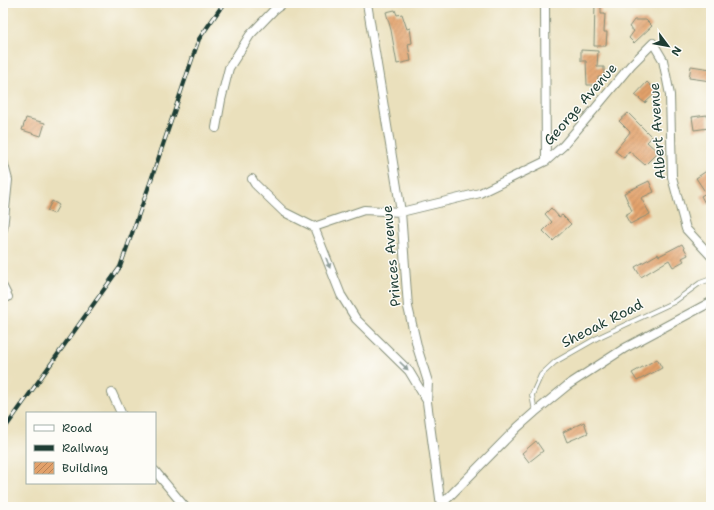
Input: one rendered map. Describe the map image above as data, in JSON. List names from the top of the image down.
{
  "streets": {
    "street": ["George Avenue", "Albert Avenue", "Princes Avenue"],
    "lane": ["Sheoak Road"]
  },
  "crossings": [
    ["George Avenue", "Albert Avenue"],
    ["George Avenue", "Princes Avenue"]
  ],
  "legend": ["Road", "Railway", "Building"],
  "north": "bottom right"
}
